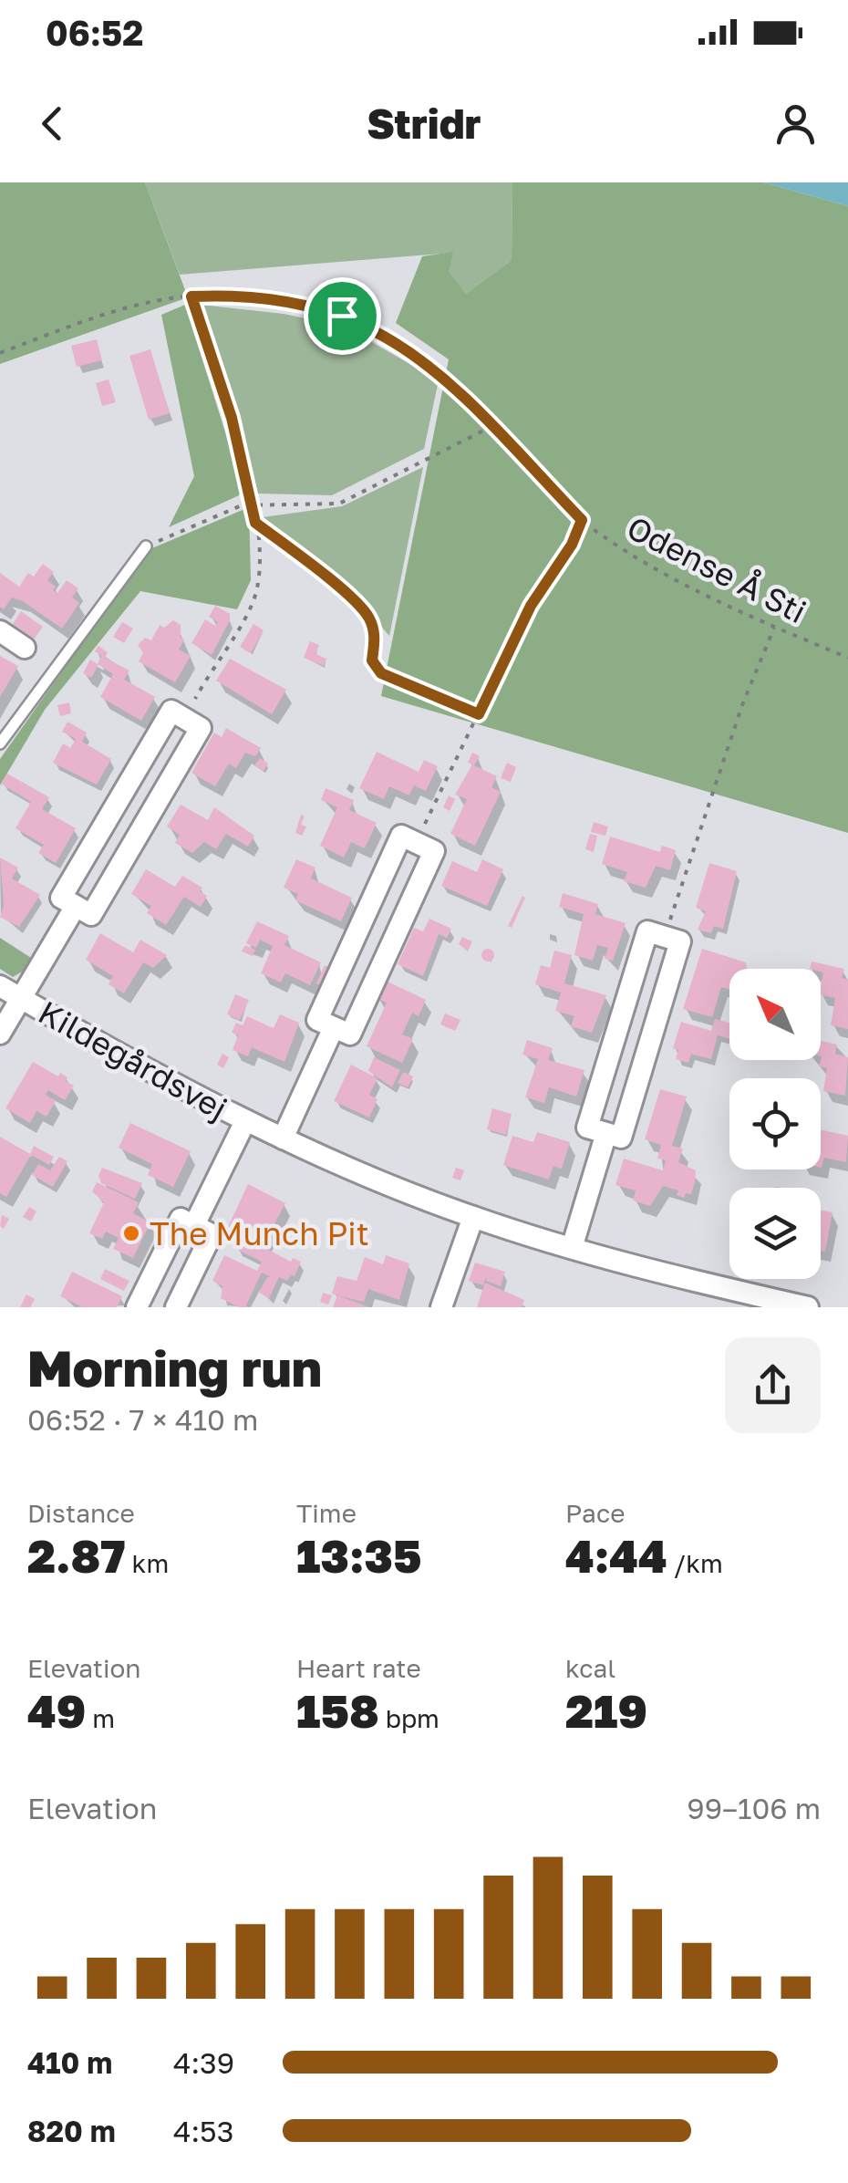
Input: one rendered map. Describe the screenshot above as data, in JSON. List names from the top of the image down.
{
  "streets": {
    "street": ["Kildegårdsvej"],
    "path": ["Odense Å Sti"]
  },
  "places": ["The Munch Pit"],
  "north": "top left",
  "page": {
    "status": "06:52",
    "header": "Stridr",
    "heading": ["Morning run", "06:52 · 7 × 410 m"],
    "stats": [
      ["Distance", "2.87 km"],
      ["Time", "13:35"],
      ["Pace", "4:44 /km"],
      ["Elevation", "49 m"],
      ["Heart rate", "158 bpm"],
      ["kcal", "219"]
    ],
    "chart": ["Elevation", "99–106 m"],
    "list": [
      {
        "name": "410 m",
        "note": "4:39"
      },
      {
        "name": "820 m",
        "note": "4:53"
      }
    ]
  }
}
